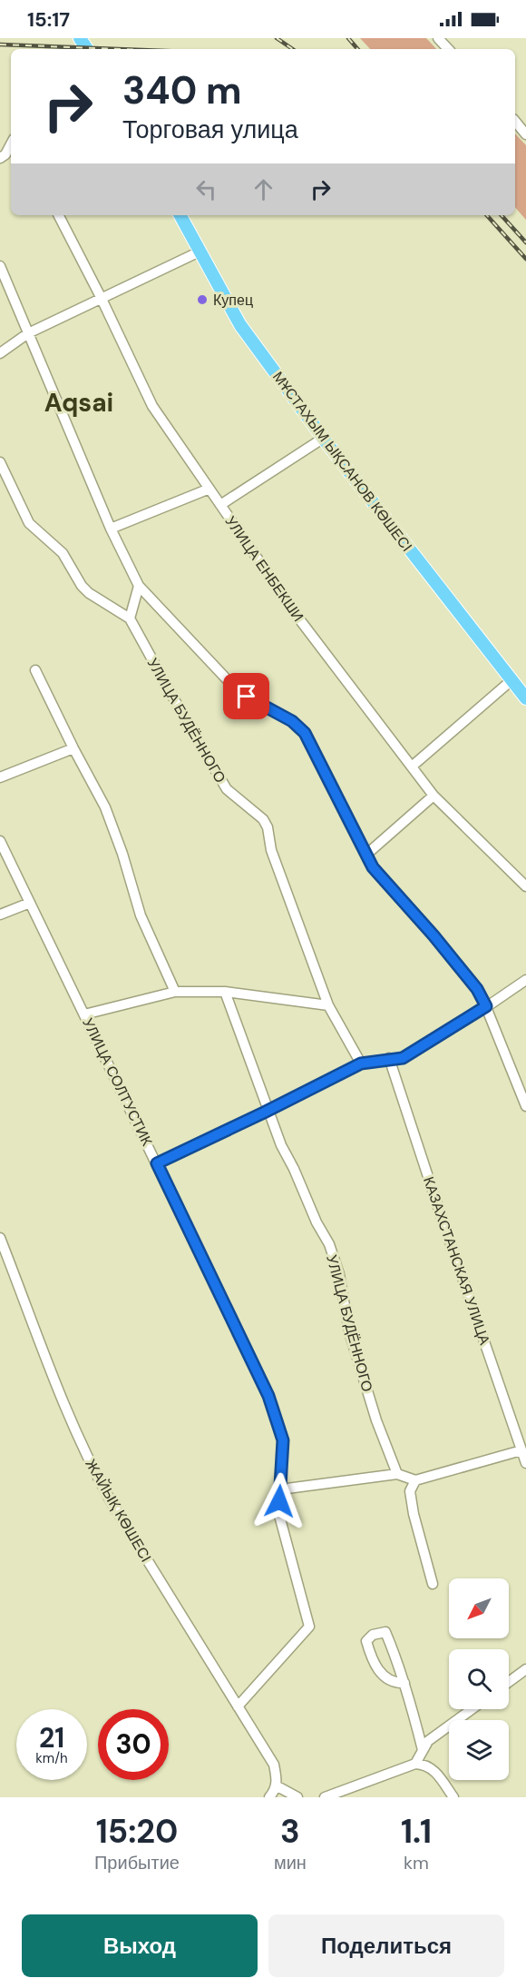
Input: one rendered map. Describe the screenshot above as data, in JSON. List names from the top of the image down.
{
  "streets": {
    "main road": ["МҰСТАХЫМ ЫҚСАНОВ КӨШЕСІ"],
    "street": [
      "УЛИЦА ЕНБЕКШИ",
      "УЛИЦА БУДЁННОГО",
      "УЛИЦА СОЛТУСТИК",
      "КАЗАХСТАНСКАЯ УЛИЦА",
      "ЖАЙЫҚ КӨШЕСІ"
    ]
  },
  "crossings": [
    ["УЛИЦА СОЛТУСТИК", "ЖАЙЫҚ КӨШЕСІ"]
  ],
  "districts": ["Aqsai"],
  "places": ["Купец"],
  "north": "bottom left",
  "page": {
    "status": "15:17",
    "turn": ["340 m", "Торговая улица"],
    "speed": "21 km/h",
    "limit": "30",
    "eta": [
      "15:20",
      "Прибытие",
      "3",
      "мин",
      "1.1",
      "km"
    ],
    "buttons": ["Выход", "Поделиться"]
  }
}
